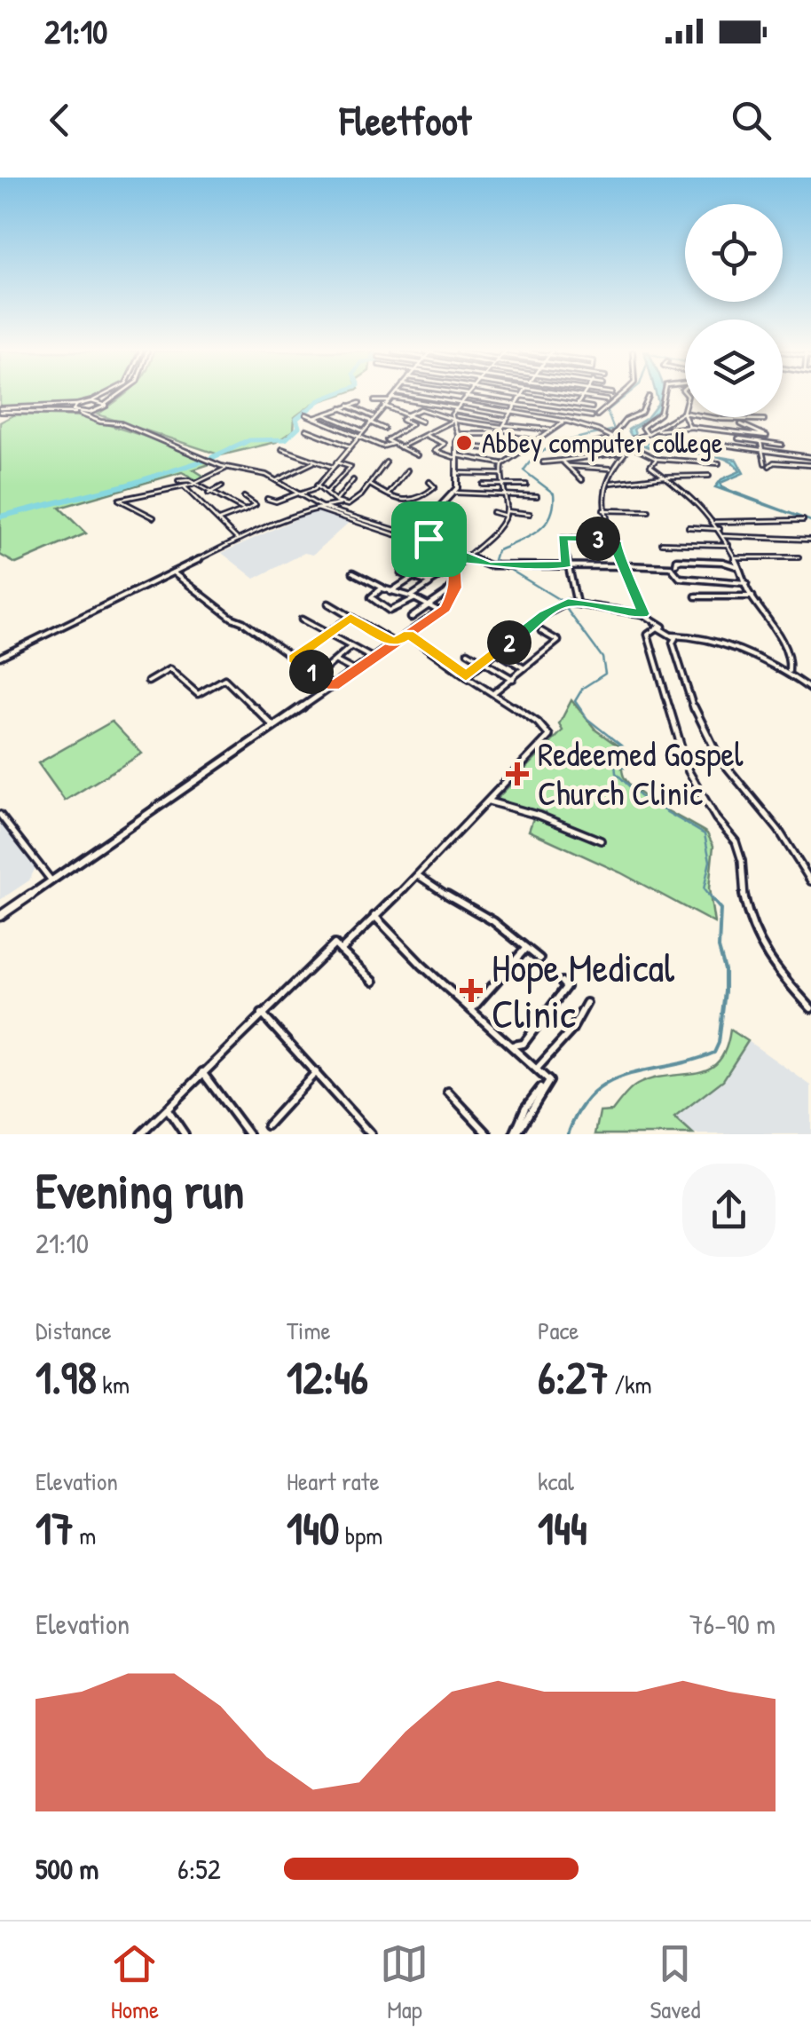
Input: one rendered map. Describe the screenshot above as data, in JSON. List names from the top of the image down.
{
  "places": {
    "other": ["Abbey computer college"],
    "health": ["Redeemed Gospel Church Clinic", "Hope Medical Clinic"]
  },
  "page": {
    "status": "21:10",
    "header": "Fleetfoot",
    "pins": ["3", "2", "1"],
    "heading": ["Evening run", "21:10"],
    "stats": [
      ["Distance", "1.98 km"],
      ["Time", "12:46"],
      ["Pace", "6:27 /km"],
      ["Elevation", "17 m"],
      ["Heart rate", "140 bpm"],
      ["kcal", "144"]
    ],
    "chart": ["Elevation", "76–90 m"],
    "list": [
      {
        "name": "500 m",
        "note": "6:52"
      }
    ],
    "tabs": ["Home", "Map", "Saved"]
  }
}
